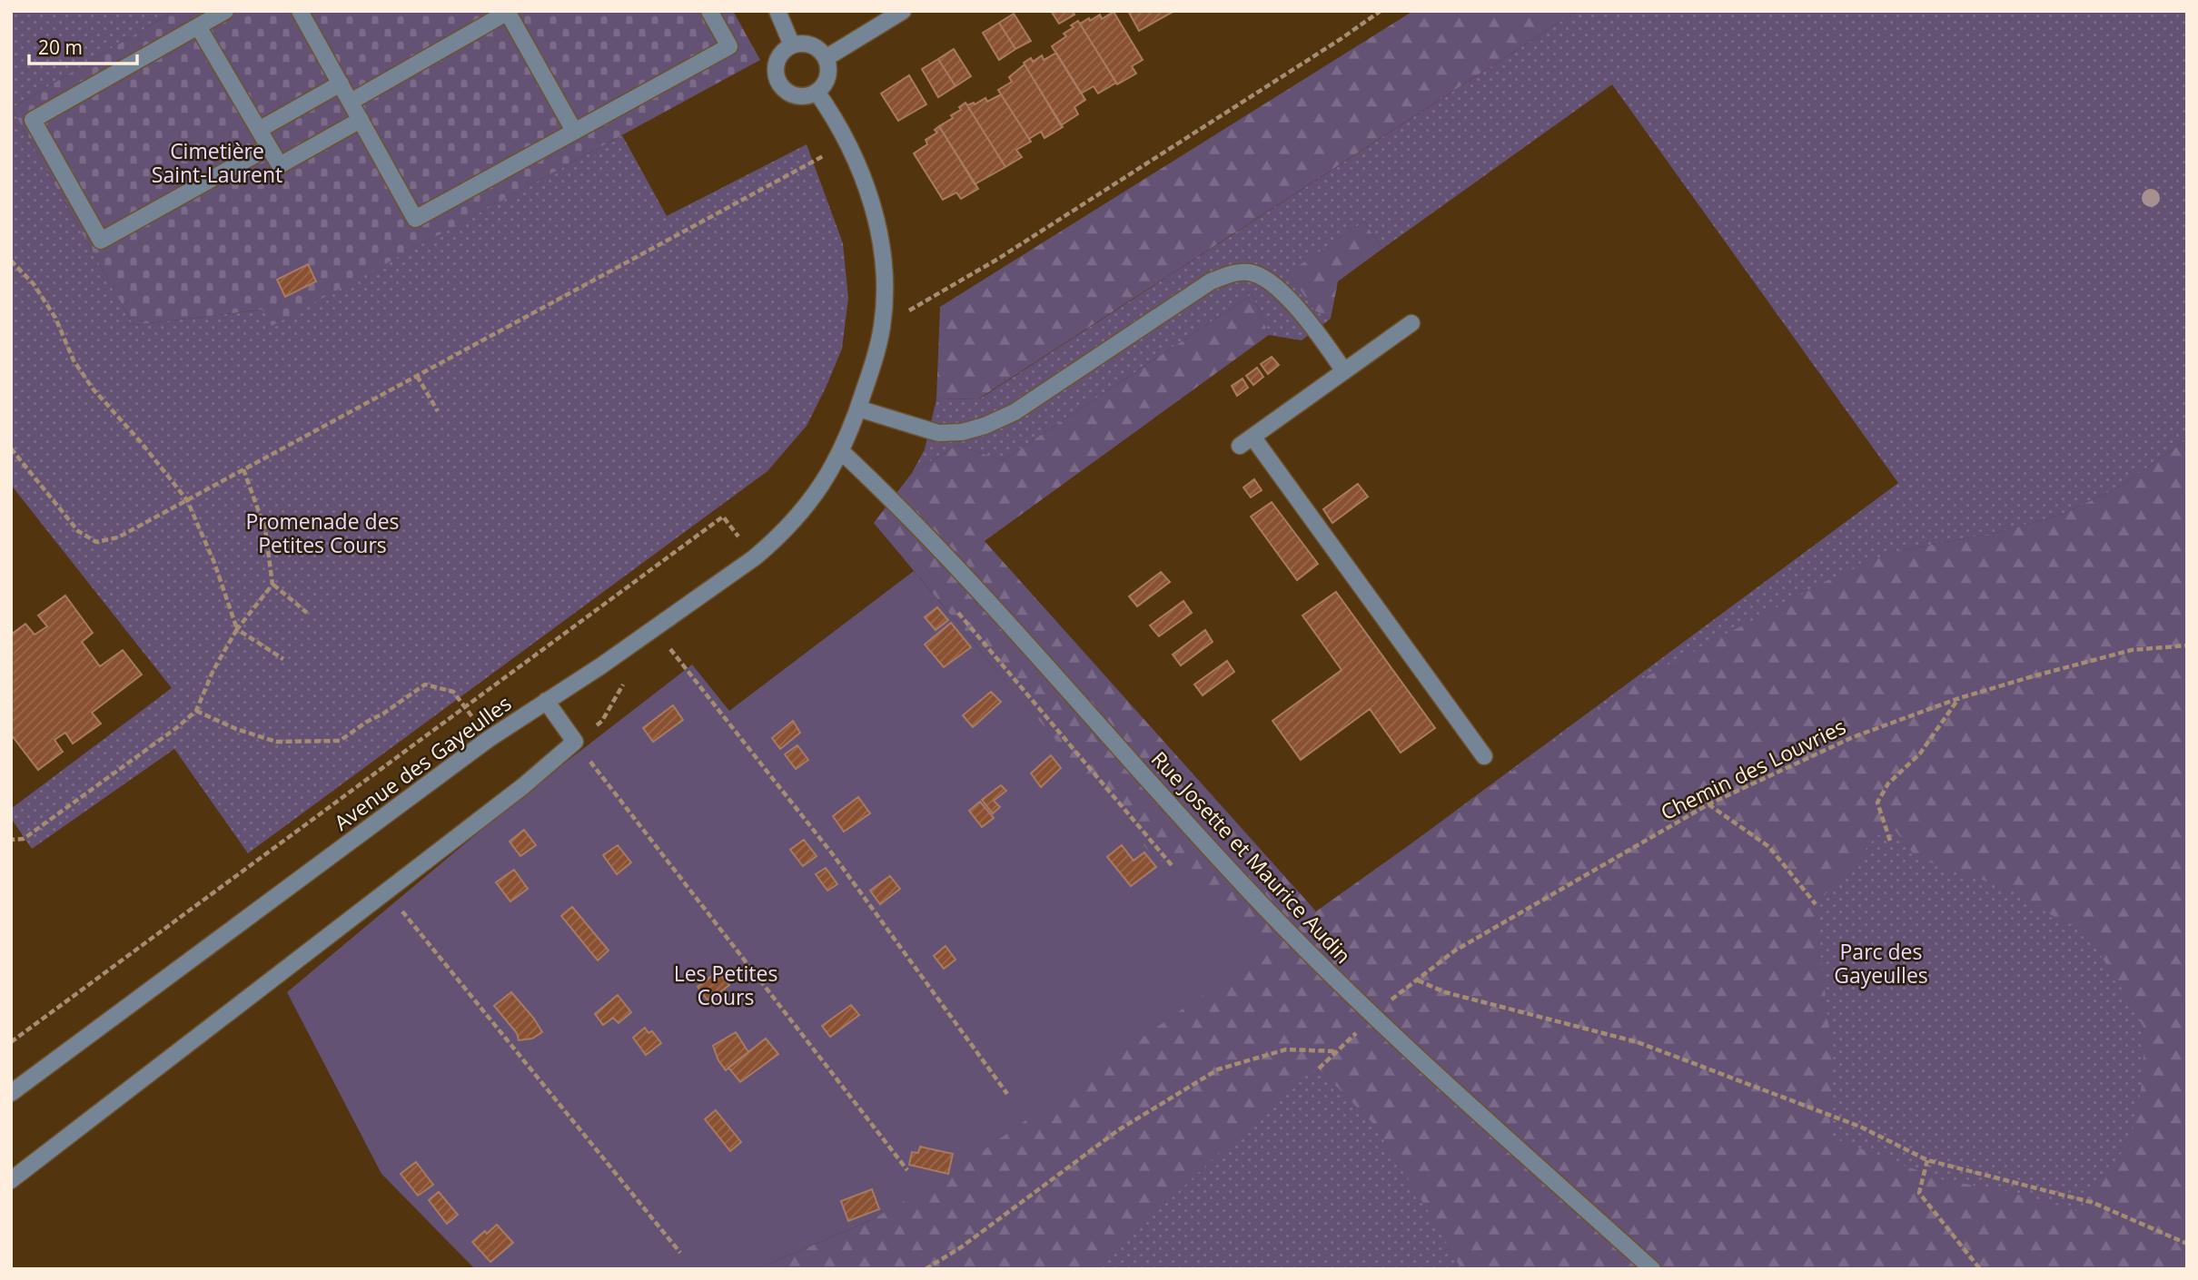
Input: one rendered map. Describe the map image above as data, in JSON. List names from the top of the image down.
{
  "streets": {
    "street": ["Avenue des Gayeulles", "Rue Josette et Maurice Audin"],
    "path": ["Chemin des Louvries"]
  },
  "crossings": [
    ["Avenue des Gayeulles", "Rue Josette et Maurice Audin"],
    ["Chemin des Louvries", "Rue Josette et Maurice Audin"]
  ],
  "parks": [
    "Cimetière Saint-Laurent",
    "Promenade des Petites Cours",
    "Parc des Gayeulles",
    "Les Petites Cours"
  ],
  "scale_bar": "20 m"
}
